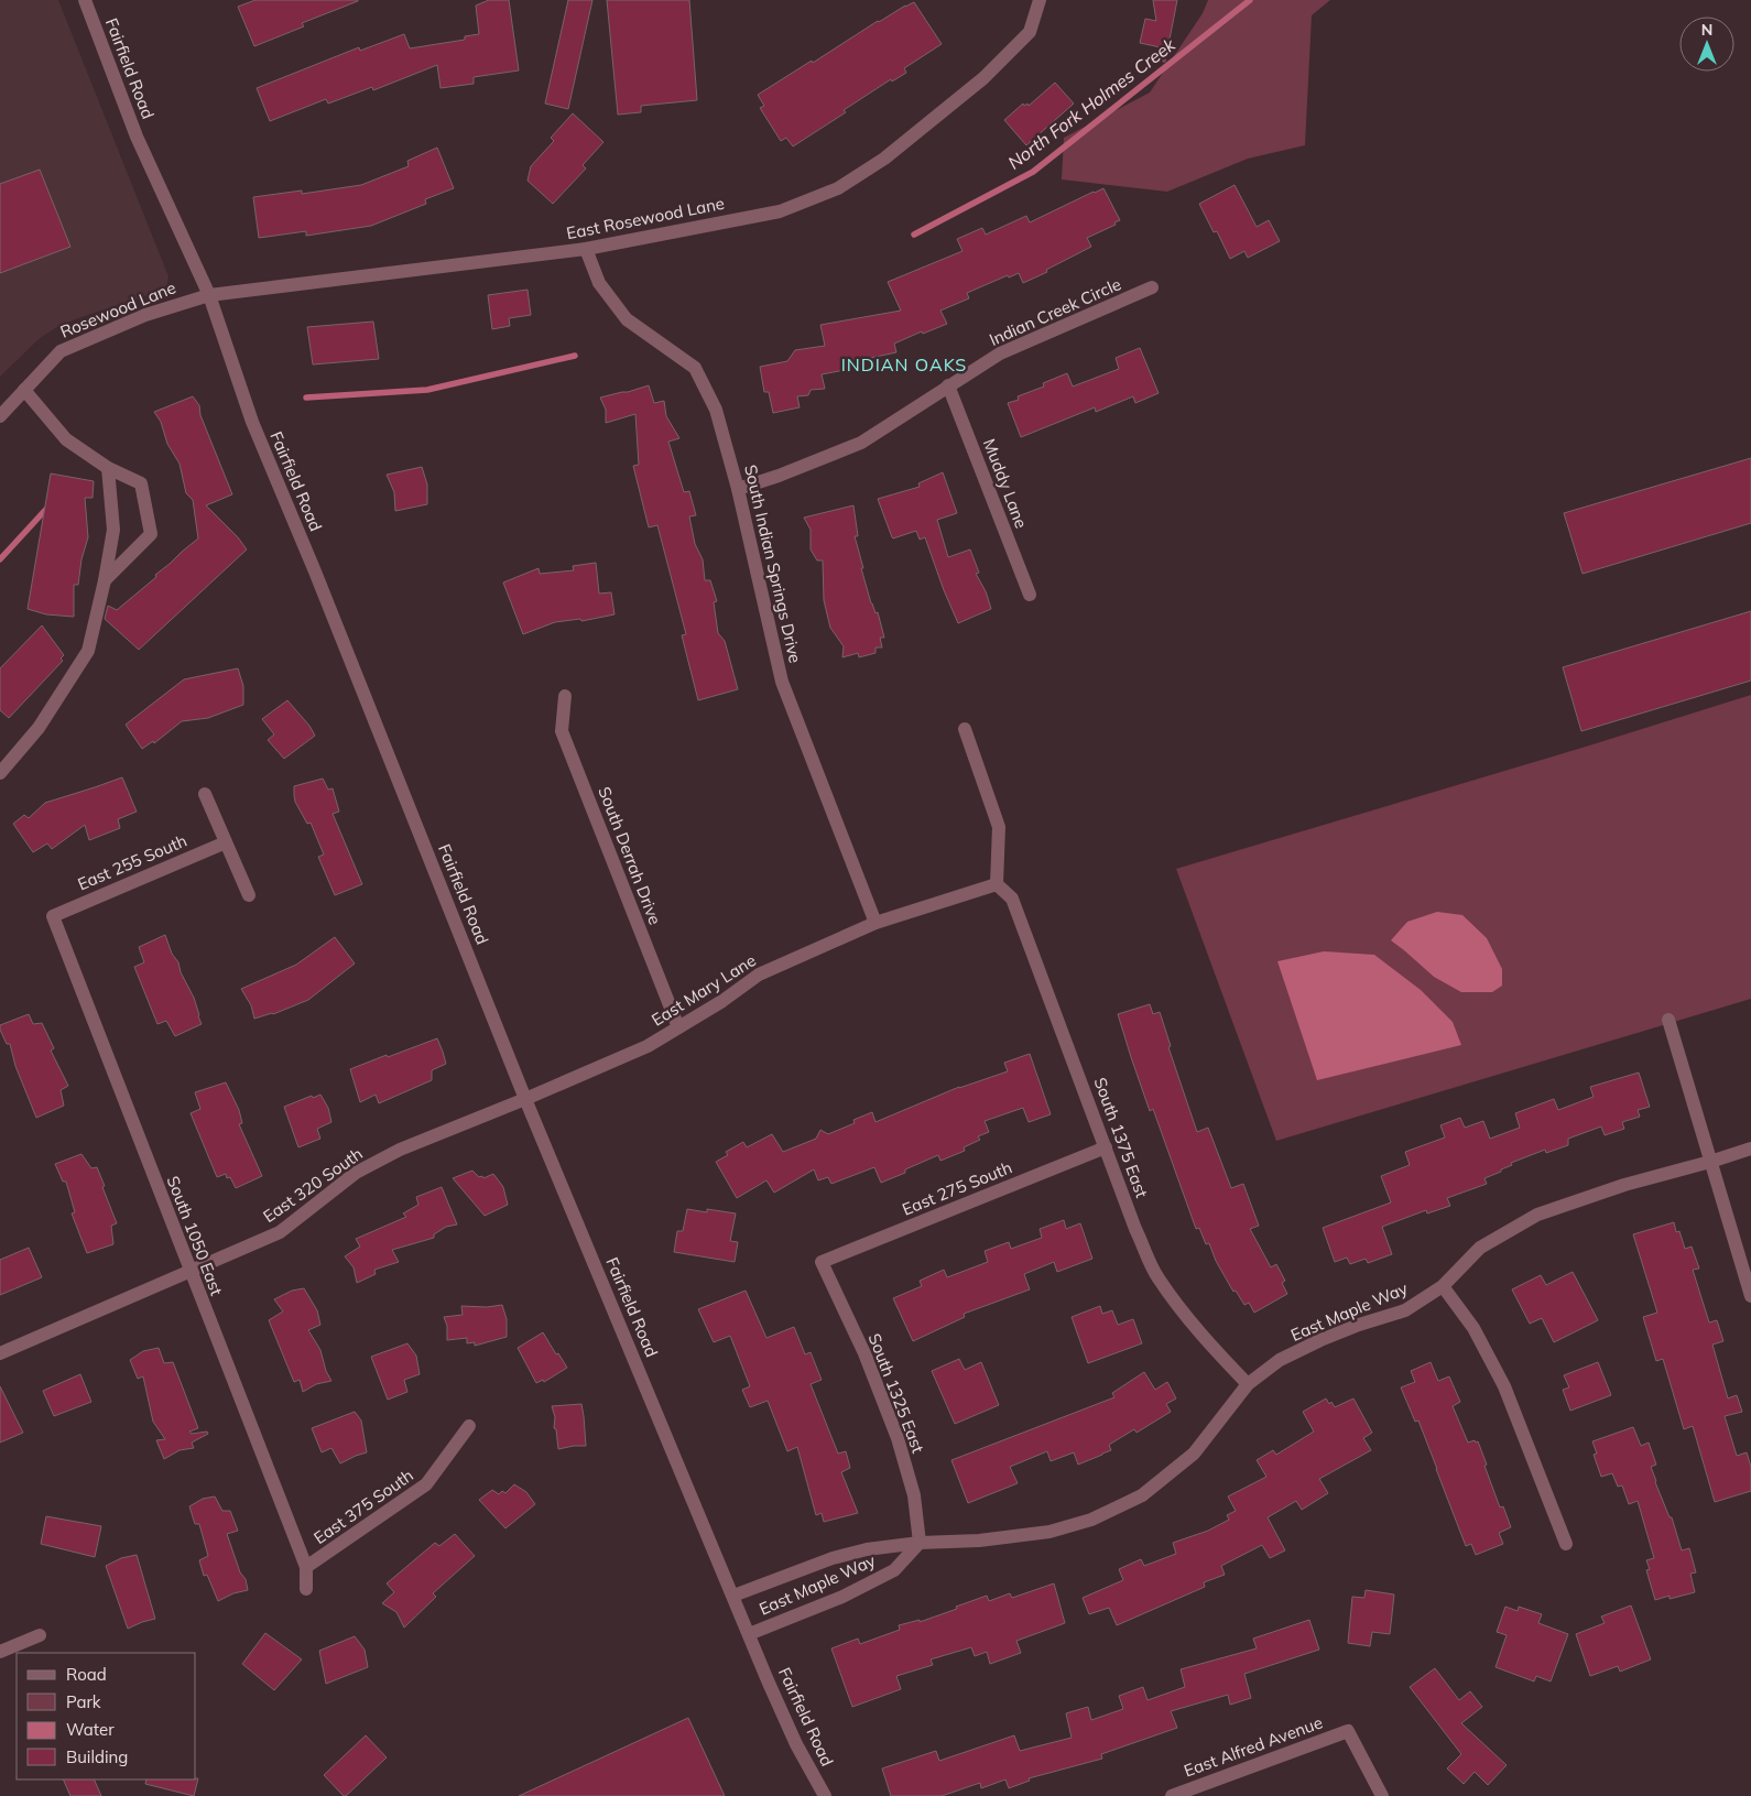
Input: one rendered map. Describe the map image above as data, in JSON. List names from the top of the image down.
{
  "streets": {
    "street": [
      "Fairfield Road",
      "East Rosewood Lane",
      "Rosewood Lane",
      "Indian Creek Circle",
      "Muddy Lane",
      "South Indian Springs Drive",
      "South Derrah Drive",
      "East 255 South",
      "East Mary Lane",
      "South 1375 East",
      "East 320 South",
      "East 275 South",
      "South 1050 East",
      "East Maple Way",
      "South 1325 East",
      "East 375 South",
      "East Alfred Avenue"
    ]
  },
  "crossings": [
    ["Fairfield Road", "East Rosewood Lane"],
    ["Fairfield Road", "Rosewood Lane"],
    ["Fairfield Road", "East Mary Lane"],
    ["Fairfield Road", "East 320 South"],
    ["Fairfield Road", "East Maple Way"],
    ["East Rosewood Lane", "Rosewood Lane"],
    ["East Rosewood Lane", "South Indian Springs Drive"],
    ["Indian Creek Circle", "Muddy Lane"],
    ["Indian Creek Circle", "South Indian Springs Drive"],
    ["South Indian Springs Drive", "East Mary Lane"],
    ["South Derrah Drive", "East Mary Lane"],
    ["East 255 South", "South 1050 East"],
    ["East Mary Lane", "South 1375 East"],
    ["East Mary Lane", "East 320 South"],
    ["South 1375 East", "East 275 South"],
    ["South 1375 East", "East Maple Way"],
    ["East 320 South", "South 1050 East"],
    ["East 275 South", "South 1325 East"],
    ["South 1050 East", "East 375 South"],
    ["East Maple Way", "South 1325 East"]
  ],
  "districts": ["INDIAN OAKS"],
  "water": ["North Fork Holmes Creek"],
  "legend": [
    "Road",
    "Park",
    "Water",
    "Building"
  ],
  "north": "top"
}
